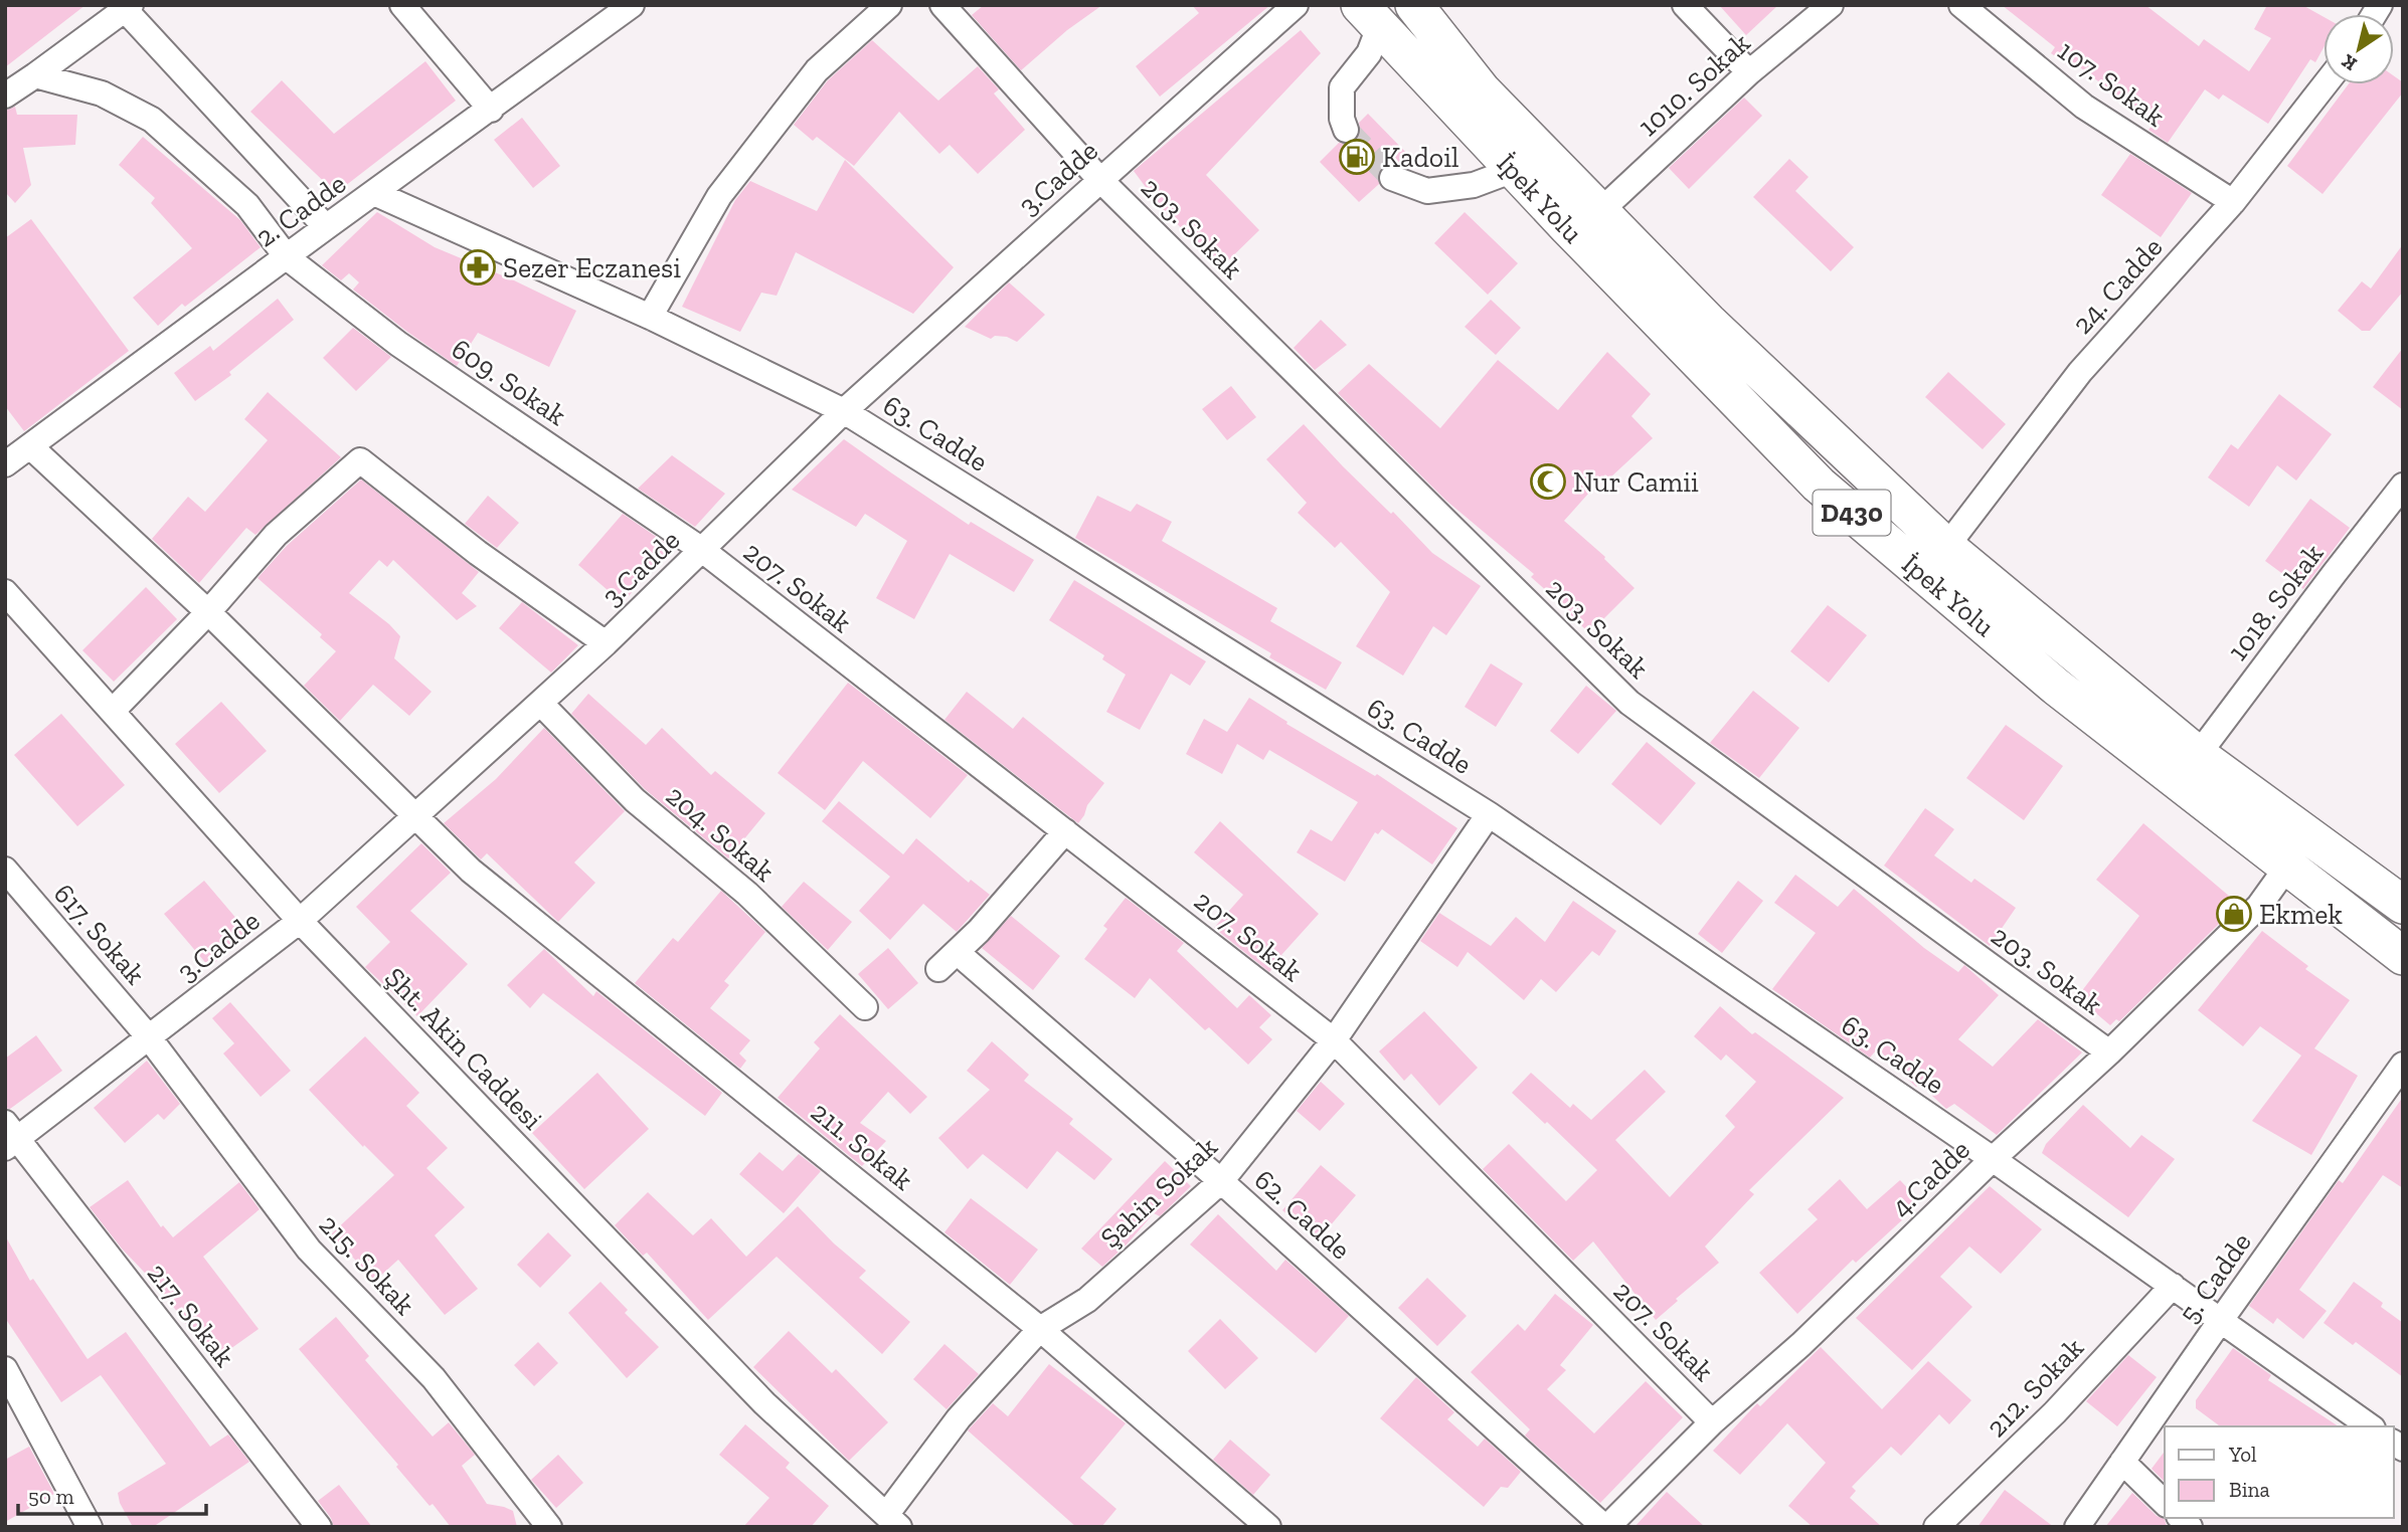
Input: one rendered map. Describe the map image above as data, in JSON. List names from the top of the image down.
{
  "streets": {
    "highway": ["İpek Yolu", "D430"],
    "street": [
      "107. Sokak",
      "1010. Sokak",
      "3.Cadde",
      "2. Cadde",
      "203. Sokak",
      "24. Cadde",
      "609. Sokak",
      "63. Cadde",
      "207. Sokak",
      "1018. Sokak",
      "204. Sokak",
      "617. Sokak",
      "Şht. Akin Caddesi",
      "211. Sokak",
      "4.Cadde",
      "Şahin Sokak",
      "62. Cadde",
      "215. Sokak",
      "5. Cadde",
      "217. Sokak",
      "212. Sokak"
    ]
  },
  "crossings": [
    ["107. Sokak", "24. Cadde"],
    ["1010. Sokak", "D430"],
    ["3.Cadde", "203. Sokak"],
    ["3.Cadde", "609. Sokak"],
    ["3.Cadde", "63. Cadde"],
    ["3.Cadde", "207. Sokak"],
    ["3.Cadde", "204. Sokak"],
    ["3.Cadde", "617. Sokak"],
    ["3.Cadde", "Şht. Akin Caddesi"],
    ["3.Cadde", "211. Sokak"],
    ["3.Cadde", "215. Sokak"],
    ["3.Cadde", "217. Sokak"],
    ["İpek Yolu", "4.Cadde"],
    ["2. Cadde", "609. Sokak"],
    ["2. Cadde", "63. Cadde"],
    ["2. Cadde", "211. Sokak"],
    ["203. Sokak", "4.Cadde"],
    ["24. Cadde", "D430"],
    ["609. Sokak", "207. Sokak"],
    ["63. Cadde", "4.Cadde"],
    ["63. Cadde", "Şahin Sokak"],
    ["63. Cadde", "5. Cadde"],
    ["63. Cadde", "212. Sokak"],
    ["D430", "1018. Sokak"],
    ["207. Sokak", "4.Cadde"],
    ["207. Sokak", "Şahin Sokak"],
    ["617. Sokak", "215. Sokak"],
    ["Şht. Akin Caddesi", "Şahin Sokak"],
    ["211. Sokak", "Şahin Sokak"],
    ["4.Cadde", "62. Cadde"],
    ["Şahin Sokak", "62. Cadde"]
  ],
  "places": {
    "fuel station": ["Kadoil"],
    "pharmacy": ["Sezer Eczanesi"],
    "mosque": ["Nur Camii"],
    "shop": ["Ekmek"]
  },
  "legend": ["Yol", "Bina"],
  "scale_bar": "50 m",
  "north": "bottom left"
}
